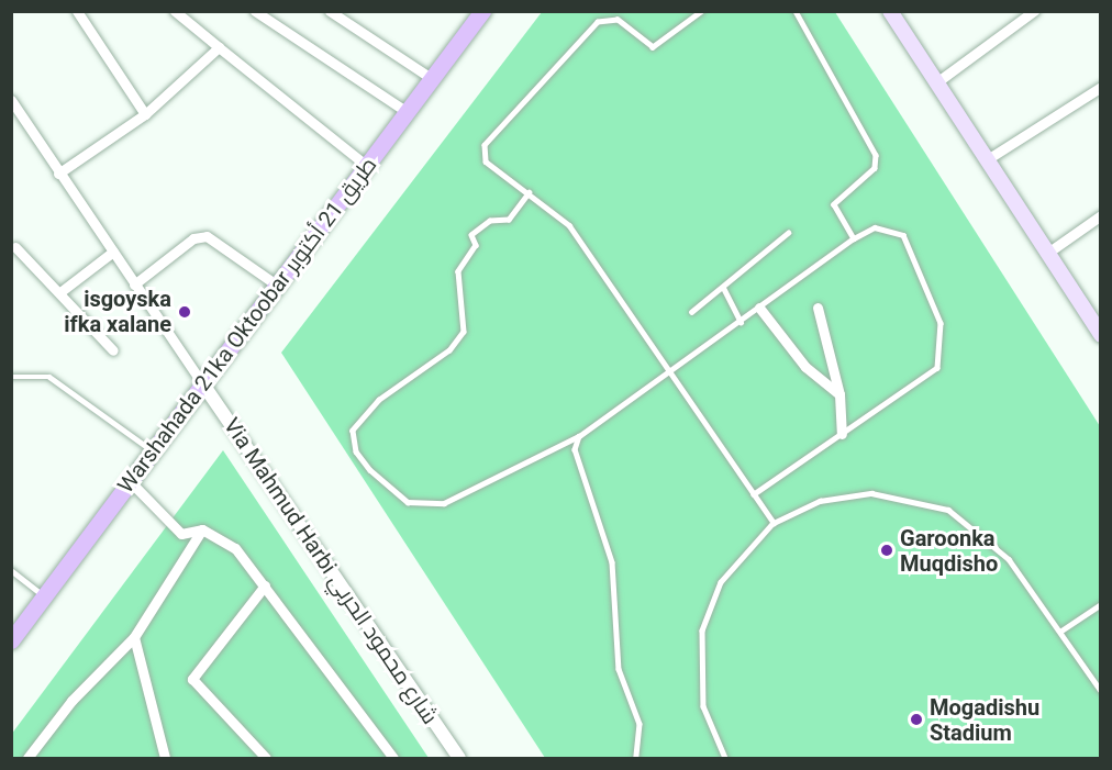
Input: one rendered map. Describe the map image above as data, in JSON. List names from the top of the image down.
{
  "streets": {
    "main road": ["Warshahada 21ka Oktoobar طريق 21 أكتوبر"],
    "street": ["Via Mahmud Harbi شارع محمود الحربي"]
  },
  "crossings": [
    ["Warshahada 21ka Oktoobar طريق 21 أكتوبر", "Via Mahmud Harbi شارع محمود الحربي"]
  ],
  "places": ["isgoyska ifka xalane", "Garoonka Muqdisho", "Mogadishu Stadium"]
}
